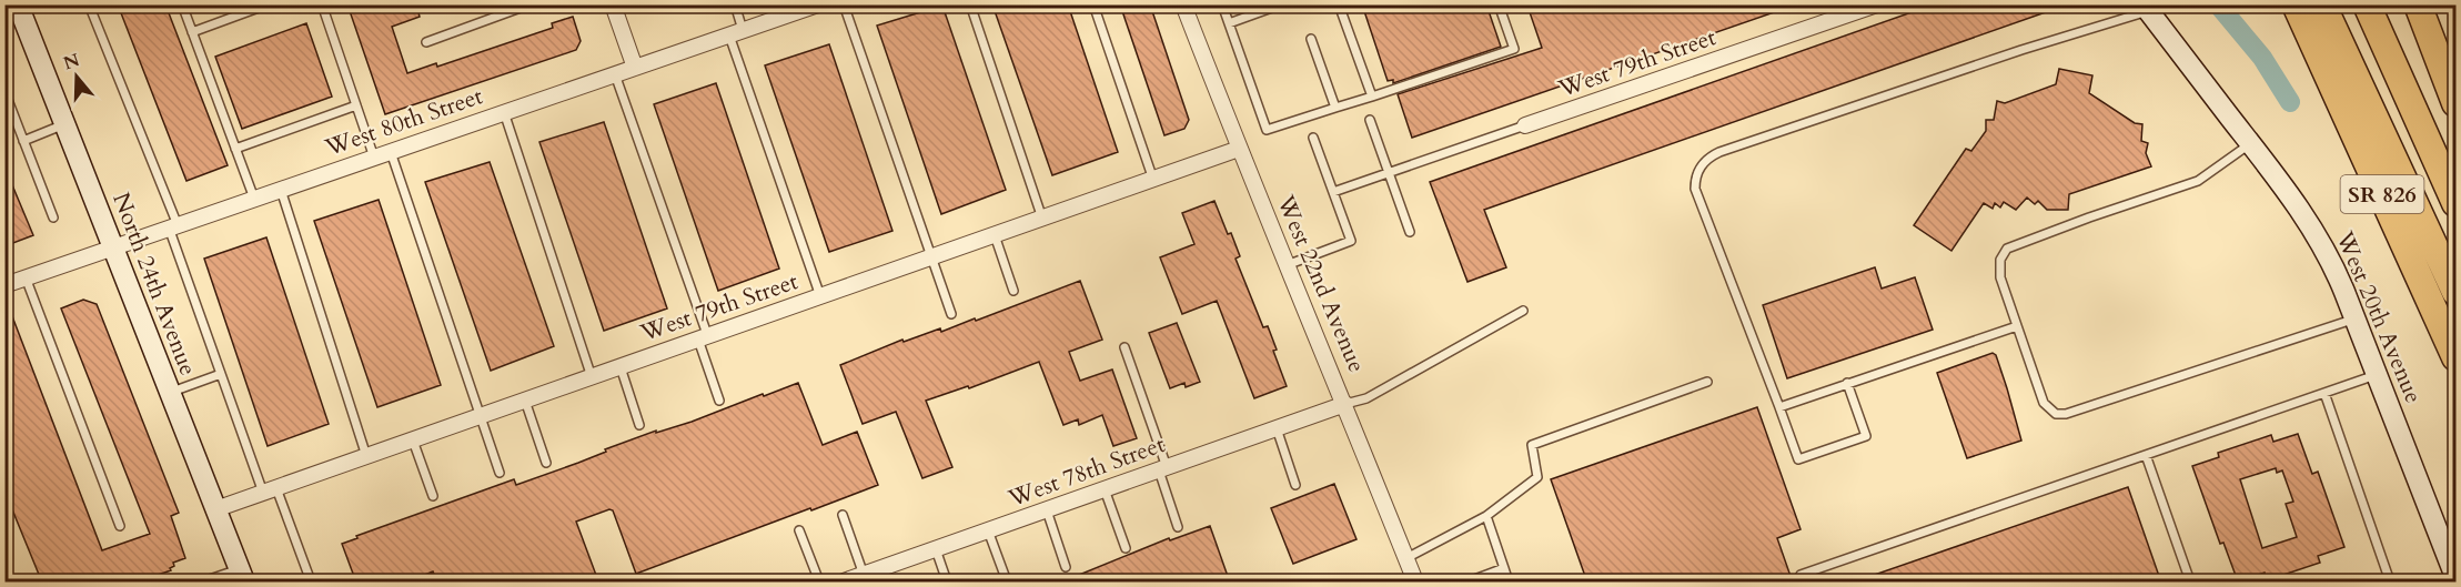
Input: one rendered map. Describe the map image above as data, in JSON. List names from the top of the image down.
{
  "streets": {
    "highway": ["SR 826"],
    "street": [
      "West 79th Street",
      "West 80th Street",
      "North 24th Avenue",
      "West 22nd Avenue",
      "West 20th Avenue",
      "West 78th Street"
    ]
  },
  "crossings": [
    ["West 79th Street", "North 24th Avenue"],
    ["West 79th Street", "West 22nd Avenue"],
    ["West 80th Street", "North 24th Avenue"],
    ["West 22nd Avenue", "West 78th Street"]
  ],
  "north": "top"
}
